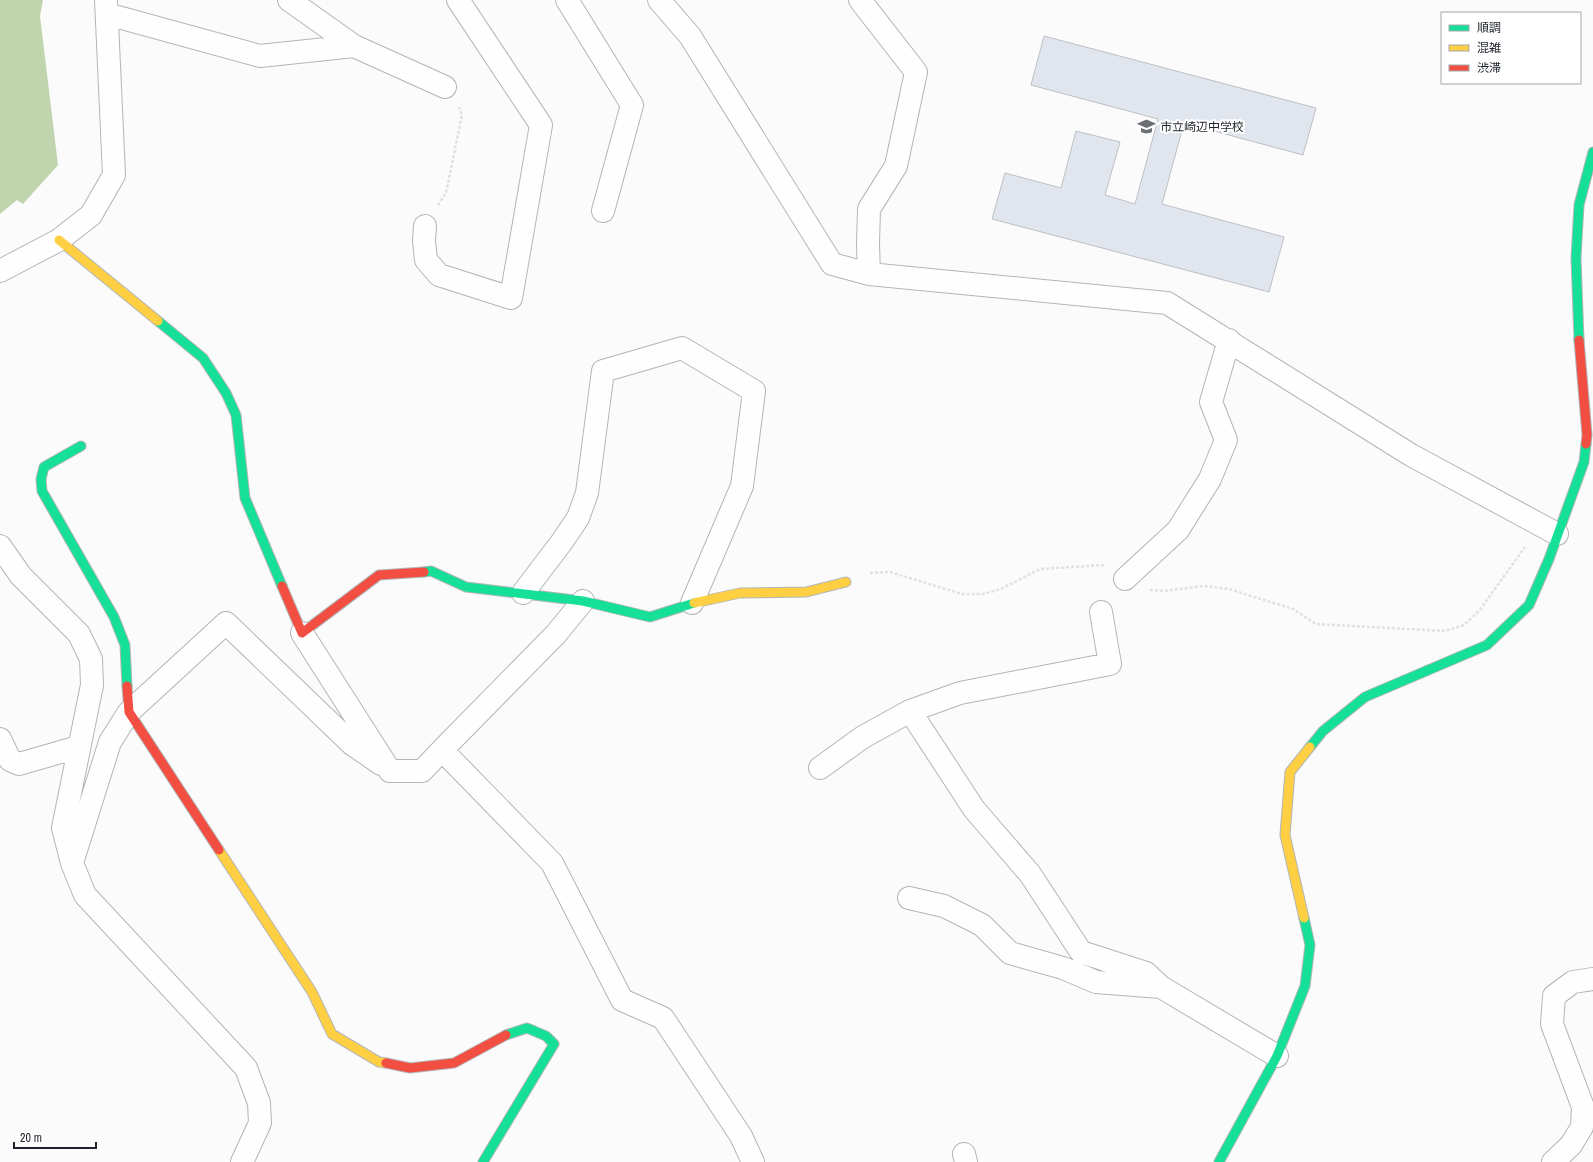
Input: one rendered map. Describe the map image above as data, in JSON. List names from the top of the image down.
{
  "places": {
    "school or university": ["市立崎辺中学校"]
  },
  "legend": ["順調", "混雑", "渋滞"],
  "scale_bar": "20 m"
}
